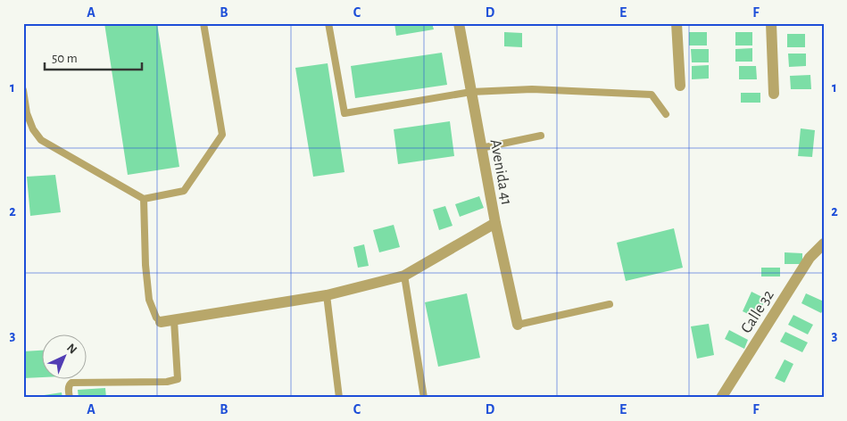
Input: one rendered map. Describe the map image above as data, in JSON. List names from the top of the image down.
{
  "streets": {
    "street": ["Avenida 41", "Calle 32"]
  },
  "scale_bar": "50 m",
  "north": "top right",
  "grid": {
    "columns": [
      "A",
      "B",
      "C",
      "D",
      "E",
      "F"
    ],
    "rows": ["1", "2", "3"]
  }
}
